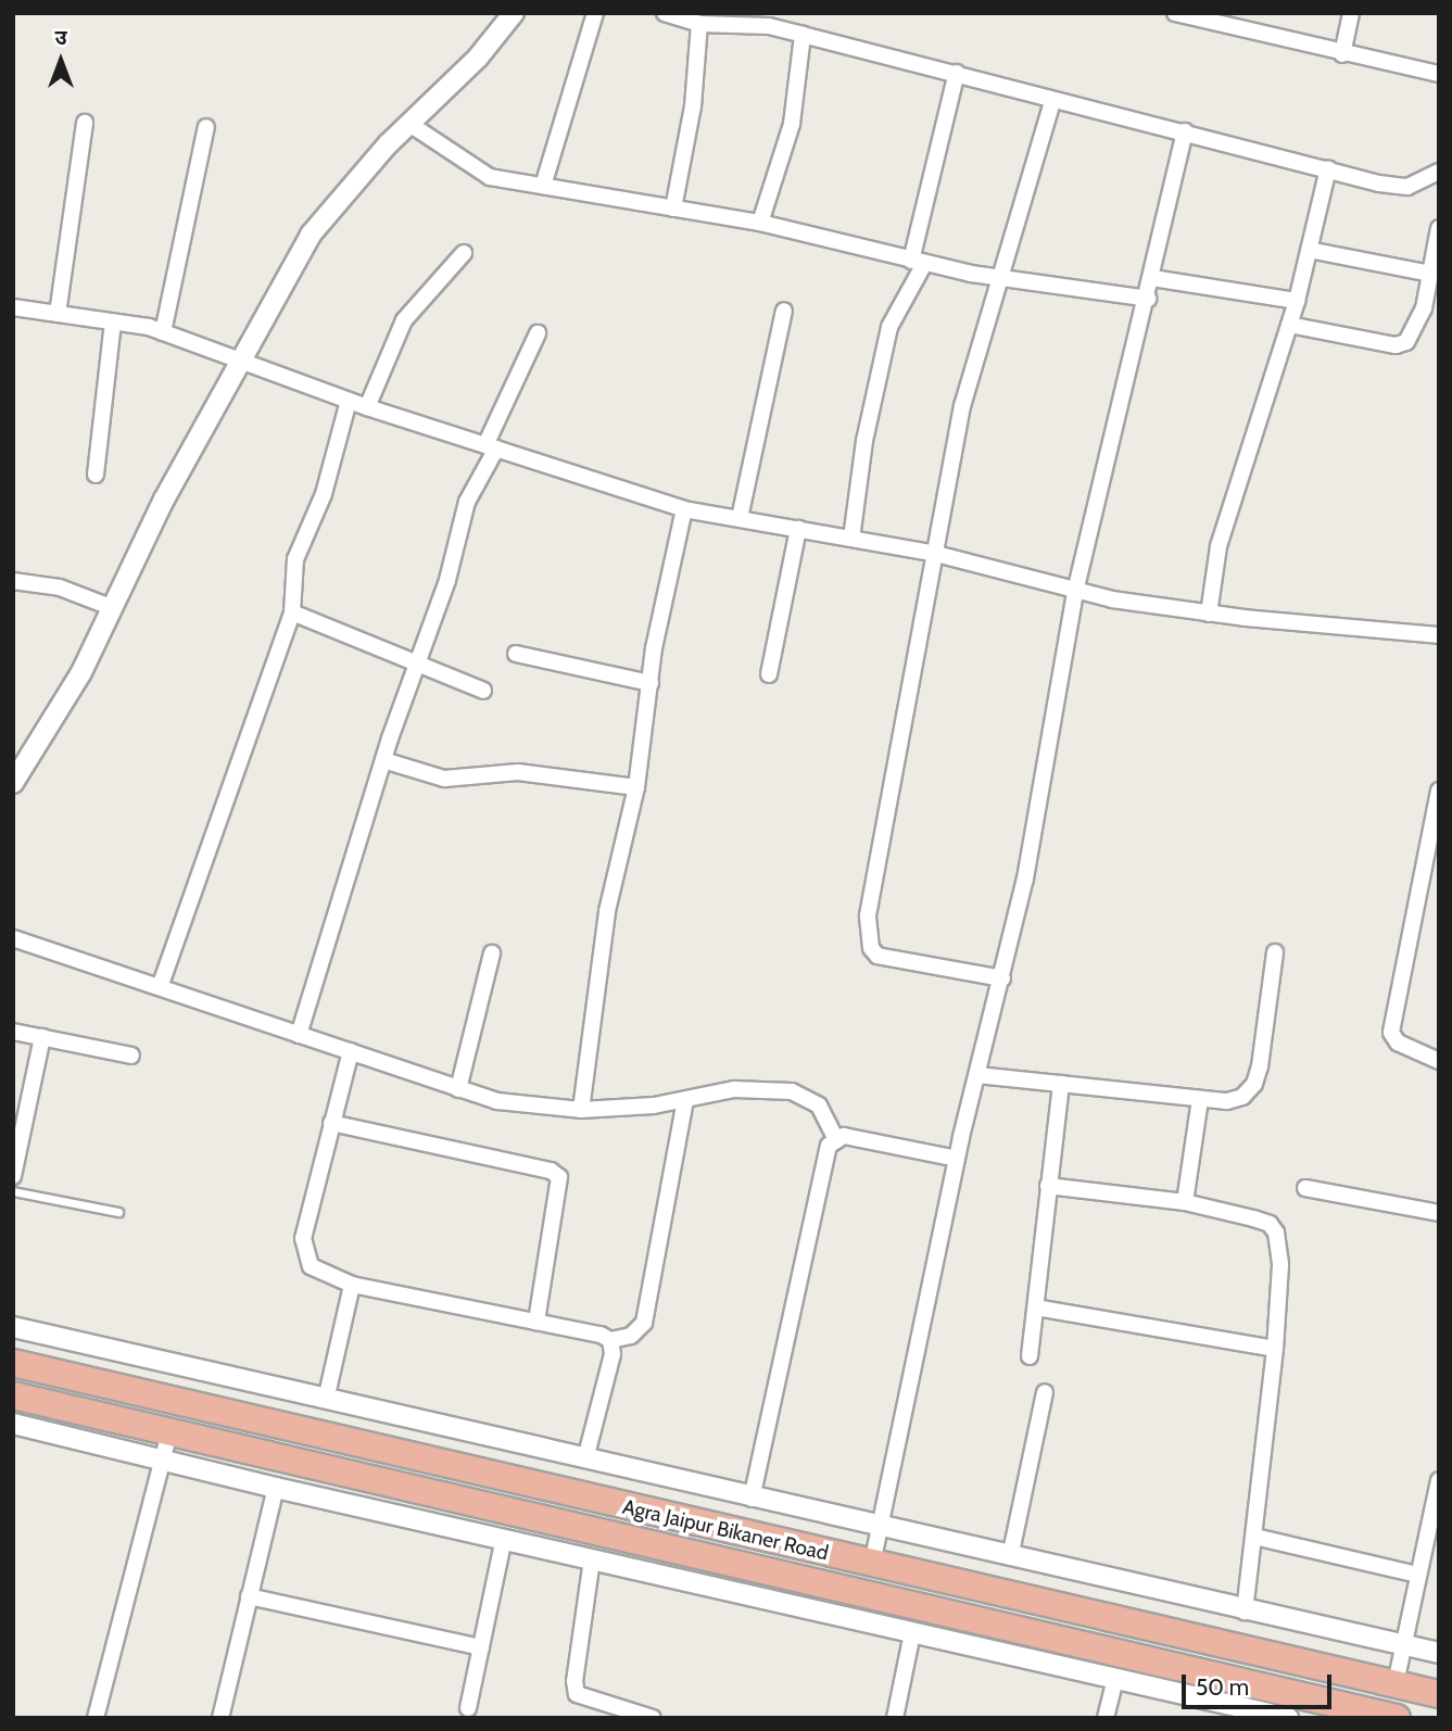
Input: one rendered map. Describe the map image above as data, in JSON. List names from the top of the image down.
{
  "streets": {
    "highway": ["Agra Jaipur Bikaner Road"]
  },
  "scale_bar": "50 m",
  "north": "top"
}
